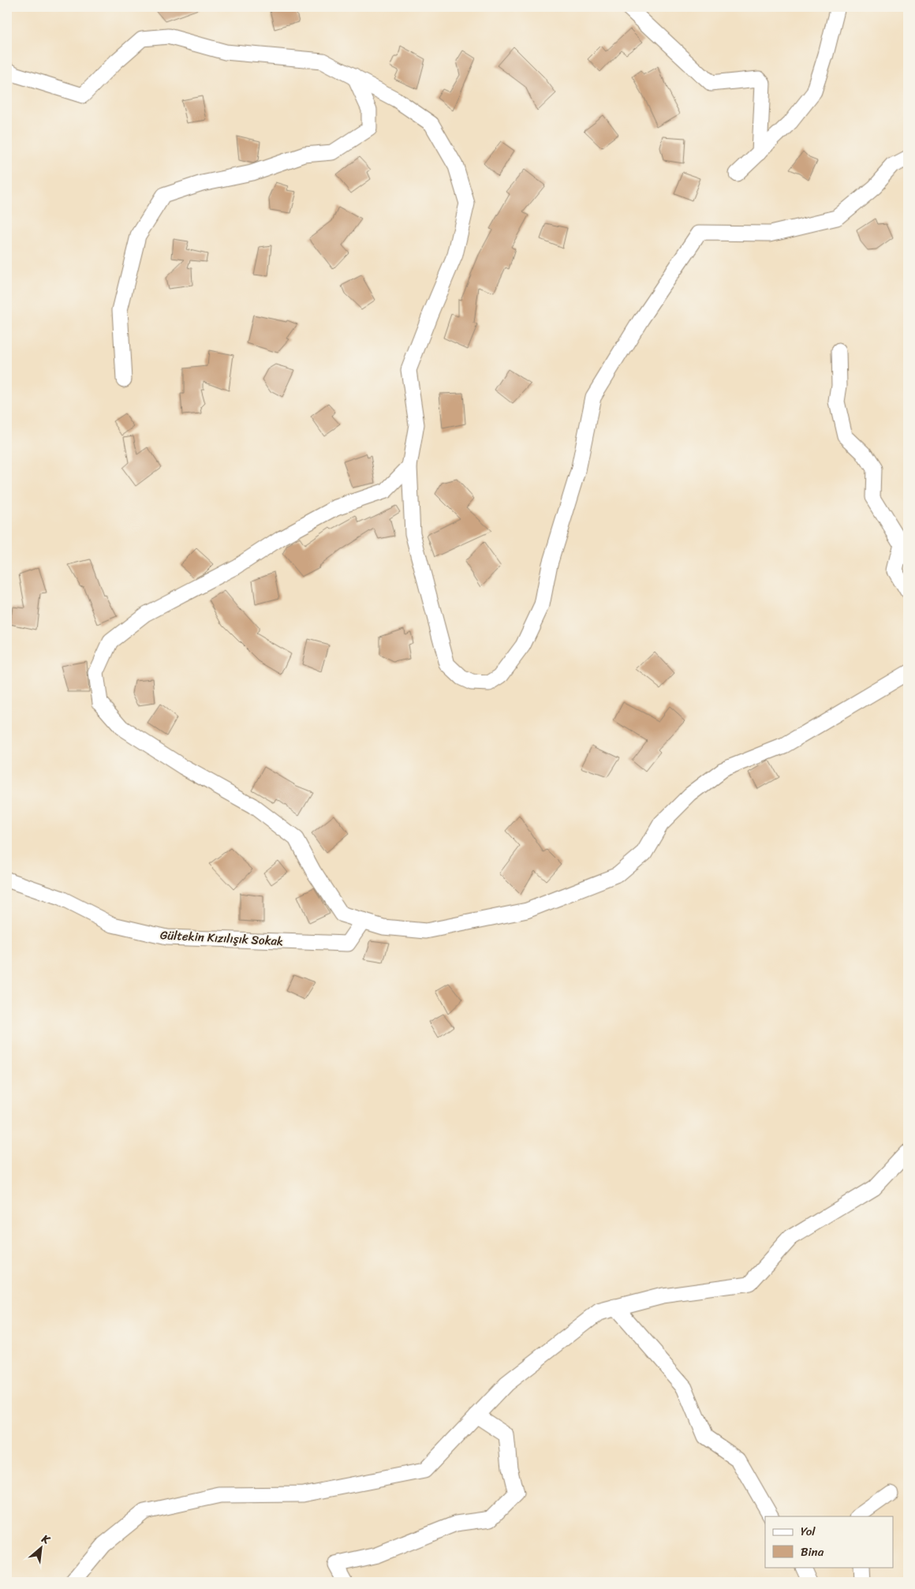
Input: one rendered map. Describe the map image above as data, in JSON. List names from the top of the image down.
{
  "streets": {
    "street": ["Gültekin Kızılışık Sokak"]
  },
  "legend": ["Yol", "Bina"],
  "north": "top right"
}
